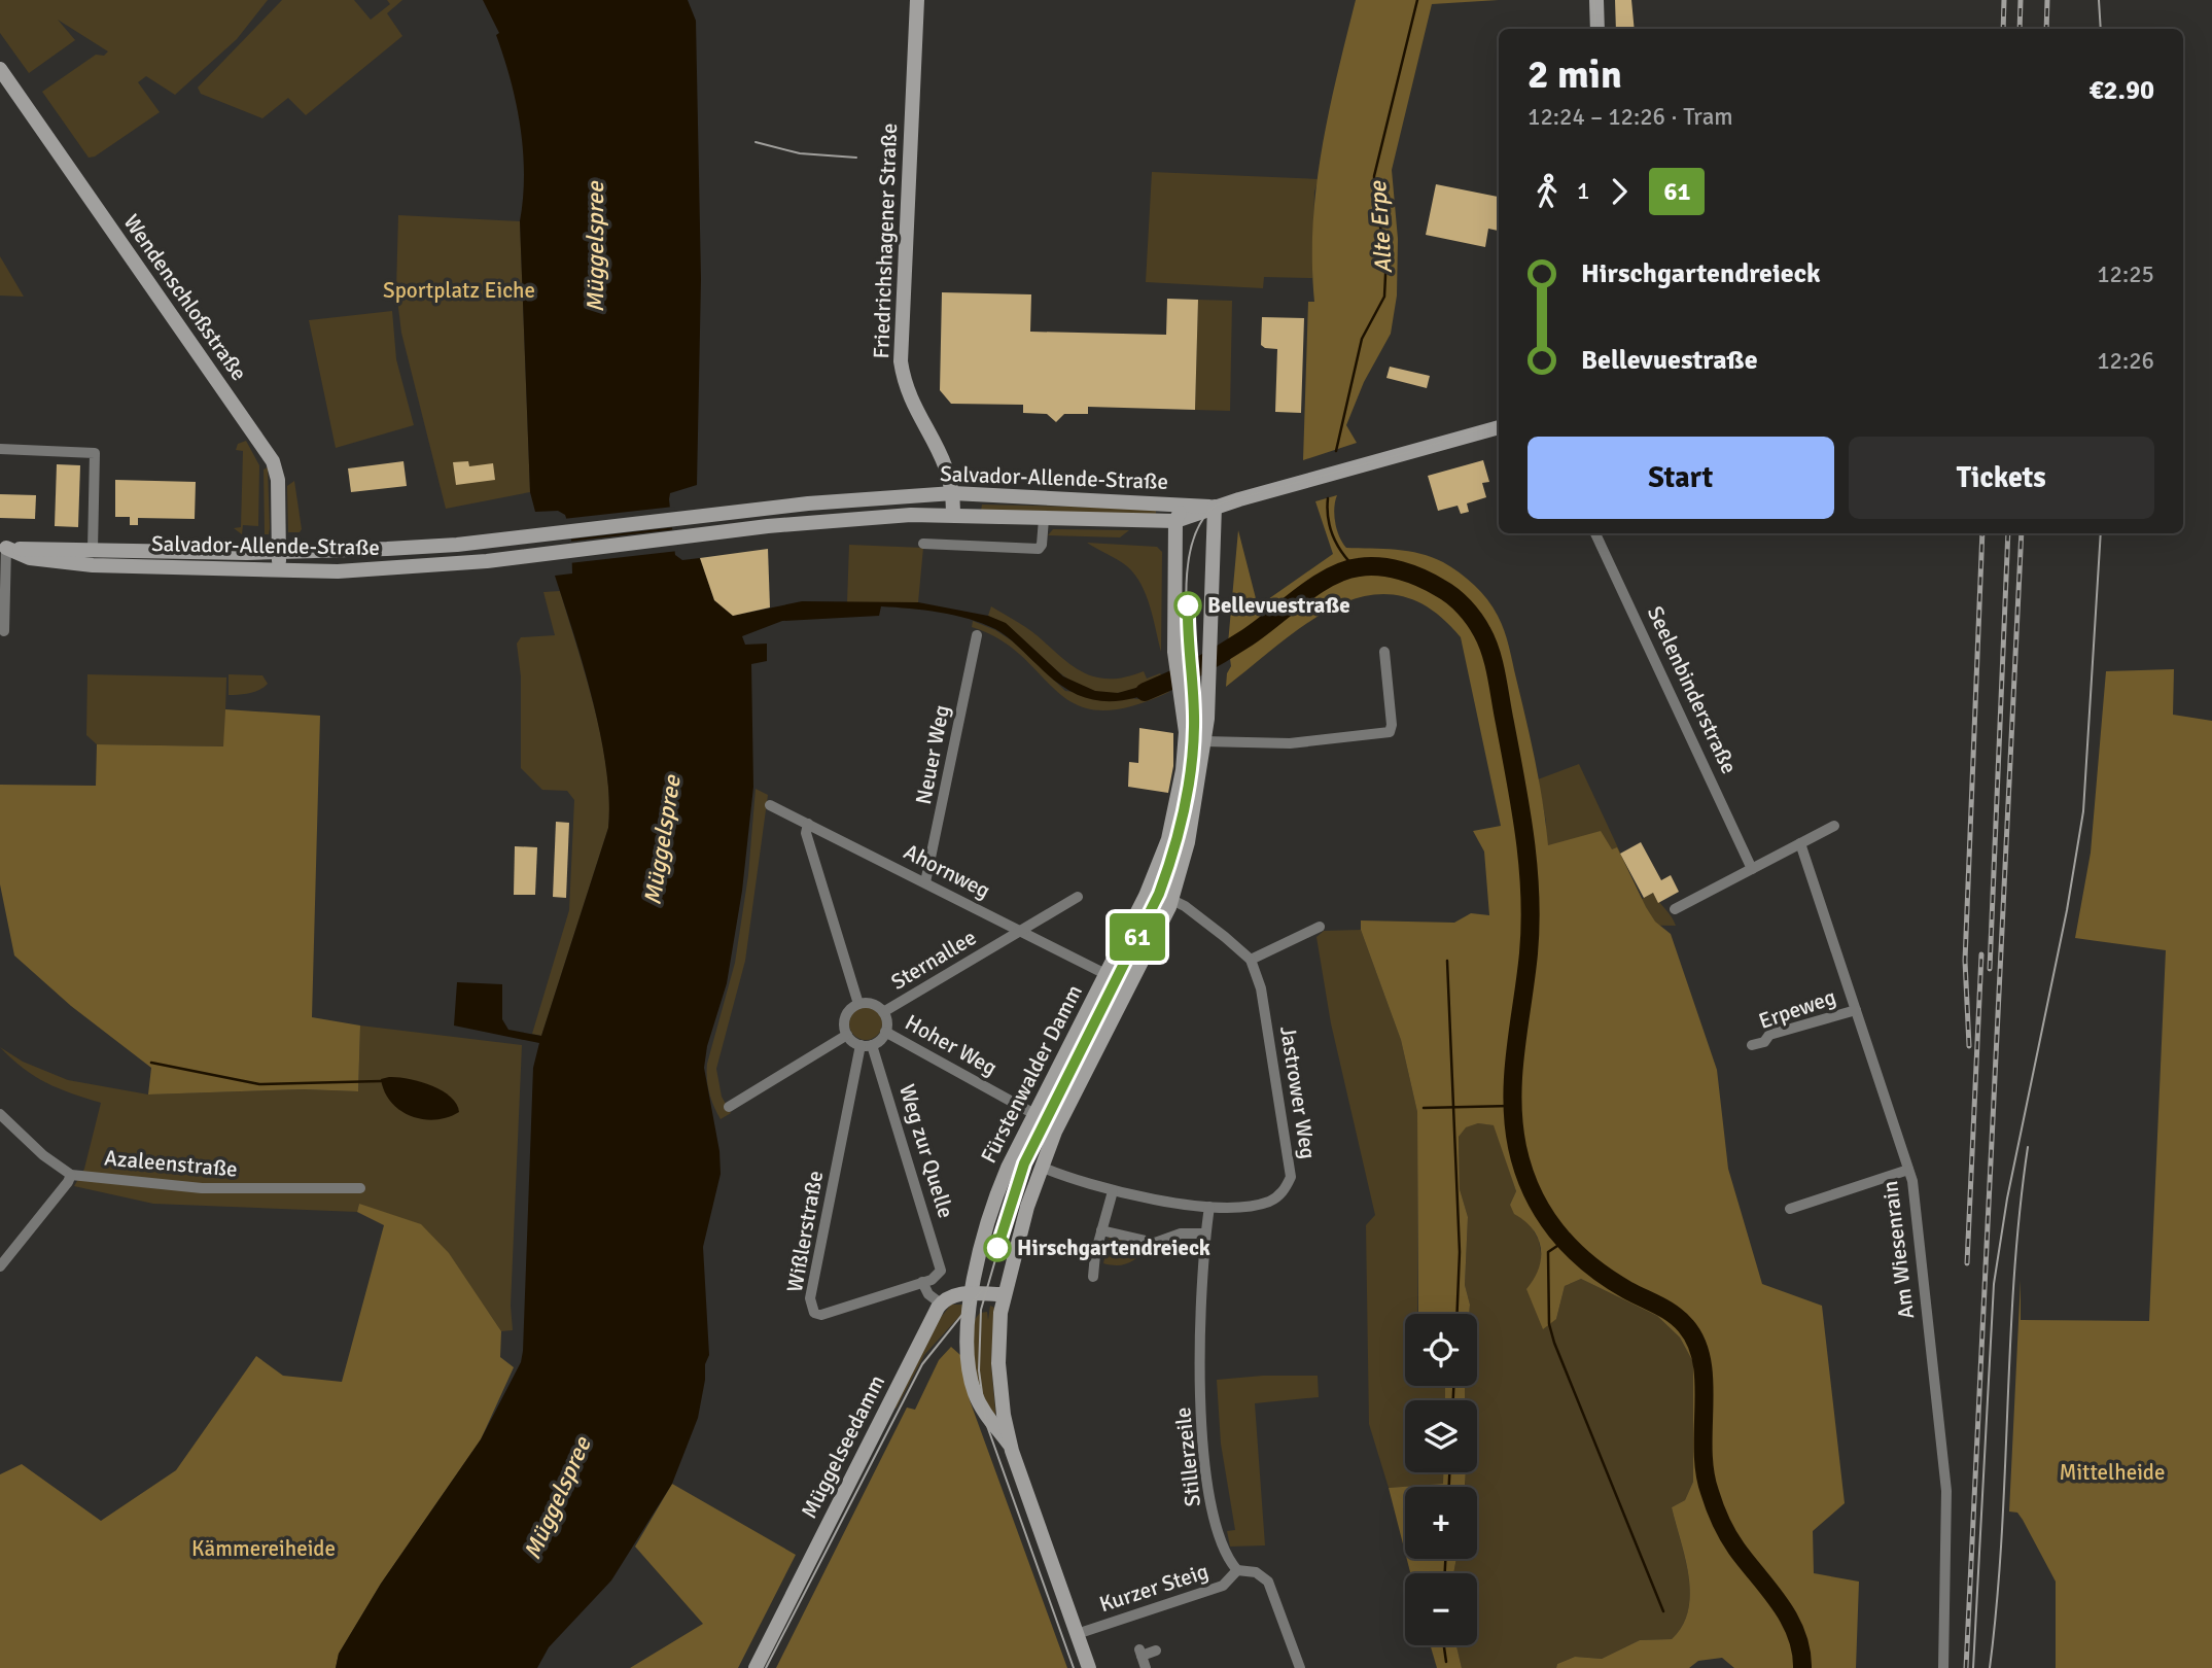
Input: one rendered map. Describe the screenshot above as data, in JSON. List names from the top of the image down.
{
  "streets": {
    "main road": [
      "Friedrichshagener Straße",
      "Wendenschloßstraße",
      "Salvador-Allende-Straße",
      "Fürstenwalder Damm",
      "Müggelseedamm"
    ],
    "street": [
      "Seelenbinderstraße",
      "Neuer Weg",
      "Ahornweg",
      "Sternallee",
      "Erpeweg",
      "Hoher Weg",
      "Jastrower Weg",
      "Weg zur Quelle",
      "Azaleenstraße",
      "Wißlerstraße",
      "Am Wiesenrain",
      "Stillerzeile",
      "Kurzer Steig"
    ]
  },
  "crossings": [
    ["Friedrichshagener Straße", "Salvador-Allende-Straße"],
    ["Wendenschloßstraße", "Salvador-Allende-Straße"],
    ["Salvador-Allende-Straße", "Fürstenwalder Damm"],
    ["Neuer Weg", "Ahornweg"],
    ["Ahornweg", "Sternallee"],
    ["Ahornweg", "Fürstenwalder Damm"],
    ["Sternallee", "Hoher Weg"],
    ["Sternallee", "Weg zur Quelle"],
    ["Sternallee", "Wißlerstraße"],
    ["Erpeweg", "Am Wiesenrain"],
    ["Hoher Weg", "Fürstenwalder Damm"],
    ["Hoher Weg", "Weg zur Quelle"],
    ["Hoher Weg", "Wißlerstraße"],
    ["Fürstenwalder Damm", "Jastrower Weg"],
    ["Fürstenwalder Damm", "Kurzer Steig"],
    ["Jastrower Weg", "Stillerzeile"],
    ["Weg zur Quelle", "Wißlerstraße"],
    ["Stillerzeile", "Kurzer Steig"]
  ],
  "water": ["Alte Erpe", "Müggelspree"],
  "parks": ["Sportplatz Eiche", "Mittelheide", "Kämmereiheide"],
  "places": ["Bellevuestraße", "Hirschgartendreieck"],
  "lines": ["tram line 61"],
  "page": {
    "on_map": "61",
    "heading": ["2 min", "12:24 – 12:26 · Tram", "€2.90"],
    "legs": ["1", "61"],
    "list": [
      {
        "name": "Hirschgartendreieck",
        "value": "12:25"
      },
      {
        "name": "Bellevuestraße",
        "value": "12:26"
      }
    ],
    "buttons": ["Start", "Tickets"],
    "map_buttons": ["+", "−"]
  }
}
